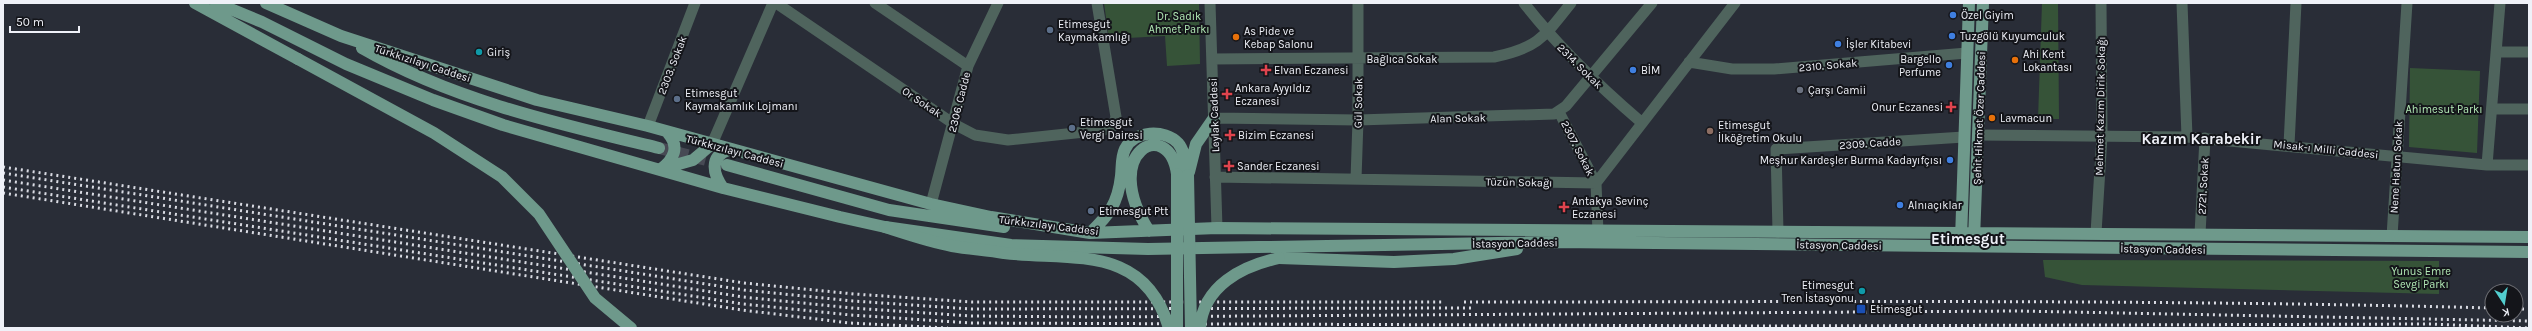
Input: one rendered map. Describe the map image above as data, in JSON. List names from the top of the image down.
{
  "streets": {
    "main road": ["Türkkızılayı Caddesi", "Şehit Hikmet Özer Caddesi", "İstasyon Caddesi"],
    "street": [
      "Bağlıca Sokak",
      "2303. Sokak",
      "2310. Sokak",
      "2314. Sokak",
      "Or Sokak",
      "2306. Cadde",
      "Gül Sokak",
      "Mehmet Kazım Dirik Sokağı",
      "Leylak Caddesi",
      "Alan Sokak",
      "2309. Cadde",
      "2307. Sokak",
      "Misak-ı Milli Caddesi",
      "Nene Hatun Sokak",
      "Tüzün Sokağı",
      "2721. Sokak"
    ]
  },
  "crossings": [
    ["Bağlıca Sokak", "2314. Sokak"],
    ["Bağlıca Sokak", "Gül Sokak"],
    ["Bağlıca Sokak", "Leylak Caddesi"],
    ["Türkkızılayı Caddesi", "2303. Sokak"],
    ["Türkkızılayı Caddesi", "2306. Cadde"],
    ["Türkkızılayı Caddesi", "Leylak Caddesi"],
    ["Türkkızılayı Caddesi", "İstasyon Caddesi"],
    ["2310. Sokak", "Şehit Hikmet Özer Caddesi"],
    ["Or Sokak", "2306. Cadde"],
    ["Gül Sokak", "Alan Sokak"],
    ["Gül Sokak", "Tüzün Sokağı"],
    ["Mehmet Kazım Dirik Sokağı", "Misak-ı Milli Caddesi"],
    ["Mehmet Kazım Dirik Sokağı", "İstasyon Caddesi"],
    ["Leylak Caddesi", "Alan Sokak"],
    ["Leylak Caddesi", "Tüzün Sokağı"],
    ["Leylak Caddesi", "İstasyon Caddesi"],
    ["Alan Sokak", "2307. Sokak"],
    ["Şehit Hikmet Özer Caddesi", "2309. Cadde"],
    ["Şehit Hikmet Özer Caddesi", "Misak-ı Milli Caddesi"],
    ["Şehit Hikmet Özer Caddesi", "İstasyon Caddesi"],
    ["2309. Cadde", "İstasyon Caddesi"],
    ["2307. Sokak", "Tüzün Sokağı"],
    ["2307. Sokak", "İstasyon Caddesi"],
    ["Misak-ı Milli Caddesi", "Nene Hatun Sokak"],
    ["Misak-ı Milli Caddesi", "2721. Sokak"],
    ["Nene Hatun Sokak", "İstasyon Caddesi"],
    ["2721. Sokak", "İstasyon Caddesi"]
  ],
  "districts": ["Kazım Karabekir", "Etimesgut"],
  "parks": ["Dr. Sadık Ahmet Parkı", "Ahimesut Parkı", "Yunus Emre Sevgi Parkı"],
  "places": {
    "other": [
      "Özel Giyim",
      "Etimesgut Kaymakamlığı",
      "Tuzgölü Kuyumculuk",
      "As Pide ve Kebap Salonu",
      "İşler Kitabevi",
      "Giriş",
      "Ahi Kent Lokantası",
      "Bargello Perfume",
      "BİM",
      "Çarşı Camii",
      "Etimesgut Kaymakamlık Lojmanı",
      "Lavmacun",
      "Etimesgut Vergi Dairesi",
      "Etimesgut İlköğretim Okulu",
      "Meşhur Kardeşler Burma Kadayıfçısı",
      "Alnıaçıklar",
      "Etimesgut Ptt",
      "Etimesgut Tren İstasyonu"
    ],
    "health": [
      "Elvan Eczanesi",
      "Ankara Ayyıldız Eczanesi",
      "Onur Eczanesi",
      "Bizim Eczanesi",
      "Sander Eczanesi",
      "Antakya Sevinç Eczanesi"
    ],
    "transit": ["Etimesgut"]
  },
  "scale_bar": "50 m",
  "north": "bottom"
}
